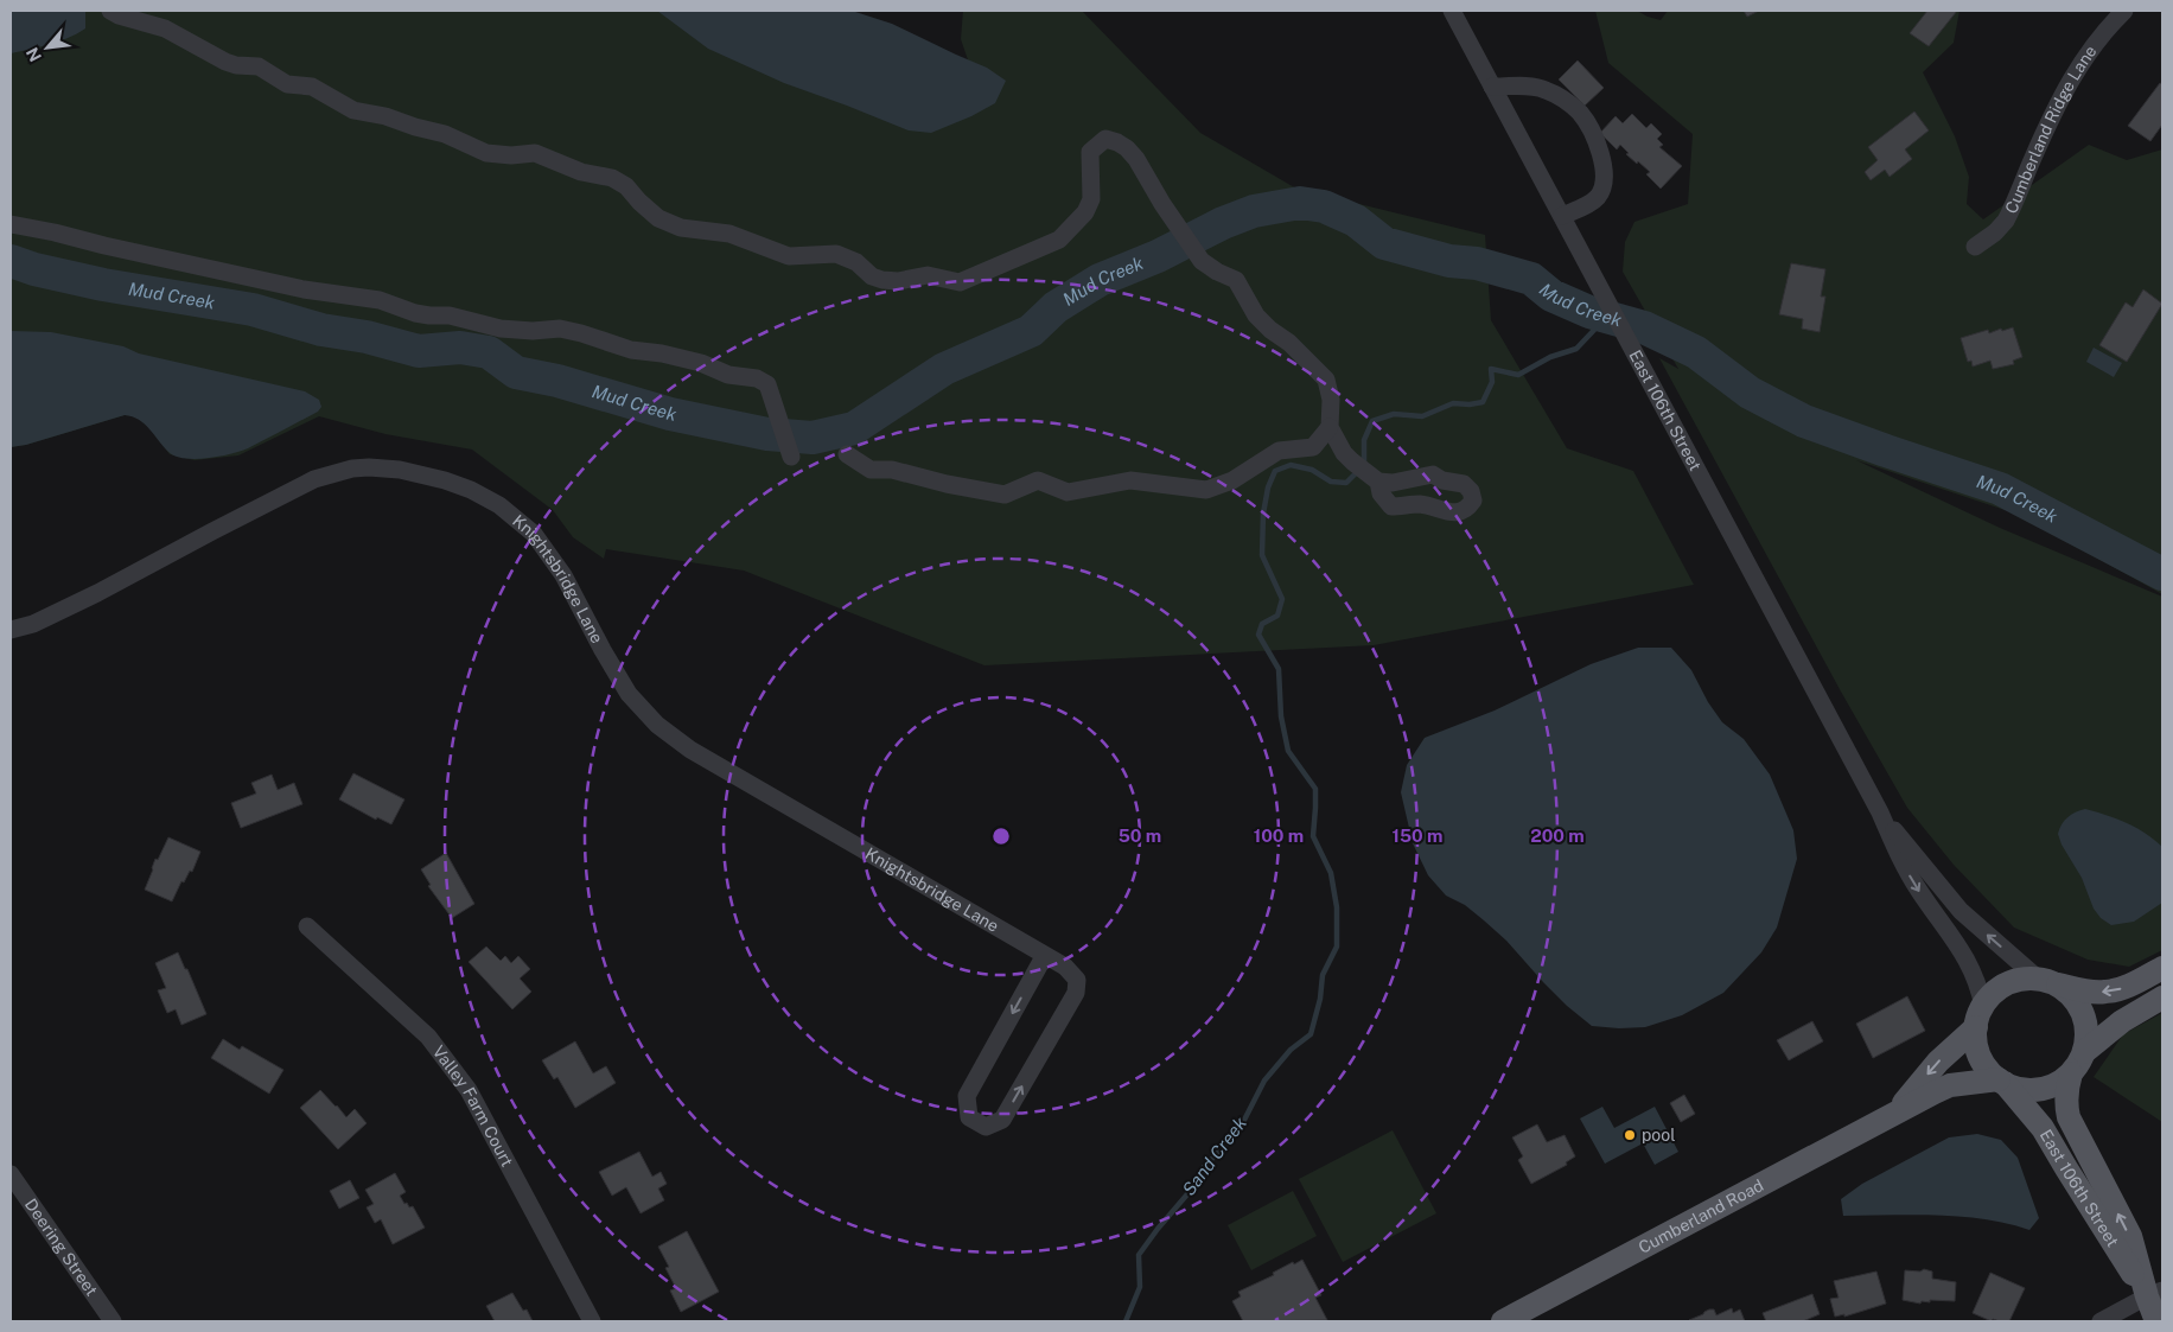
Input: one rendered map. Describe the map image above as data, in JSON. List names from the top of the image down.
{
  "streets": {
    "main road": ["East 106th Street", "Cumberland Road"],
    "street": [
      "Cumberland Ridge Lane",
      "Knightsbridge Lane",
      "Valley Farm Court",
      "Deering Street"
    ]
  },
  "crossings": [
    ["East 106th Street", "Cumberland Road"]
  ],
  "water": ["Mud Creek", "Sand Creek"],
  "places": ["pool"],
  "north": "bottom left",
  "rings": [
    "50 m",
    "100 m",
    "150 m",
    "200 m"
  ]
}
